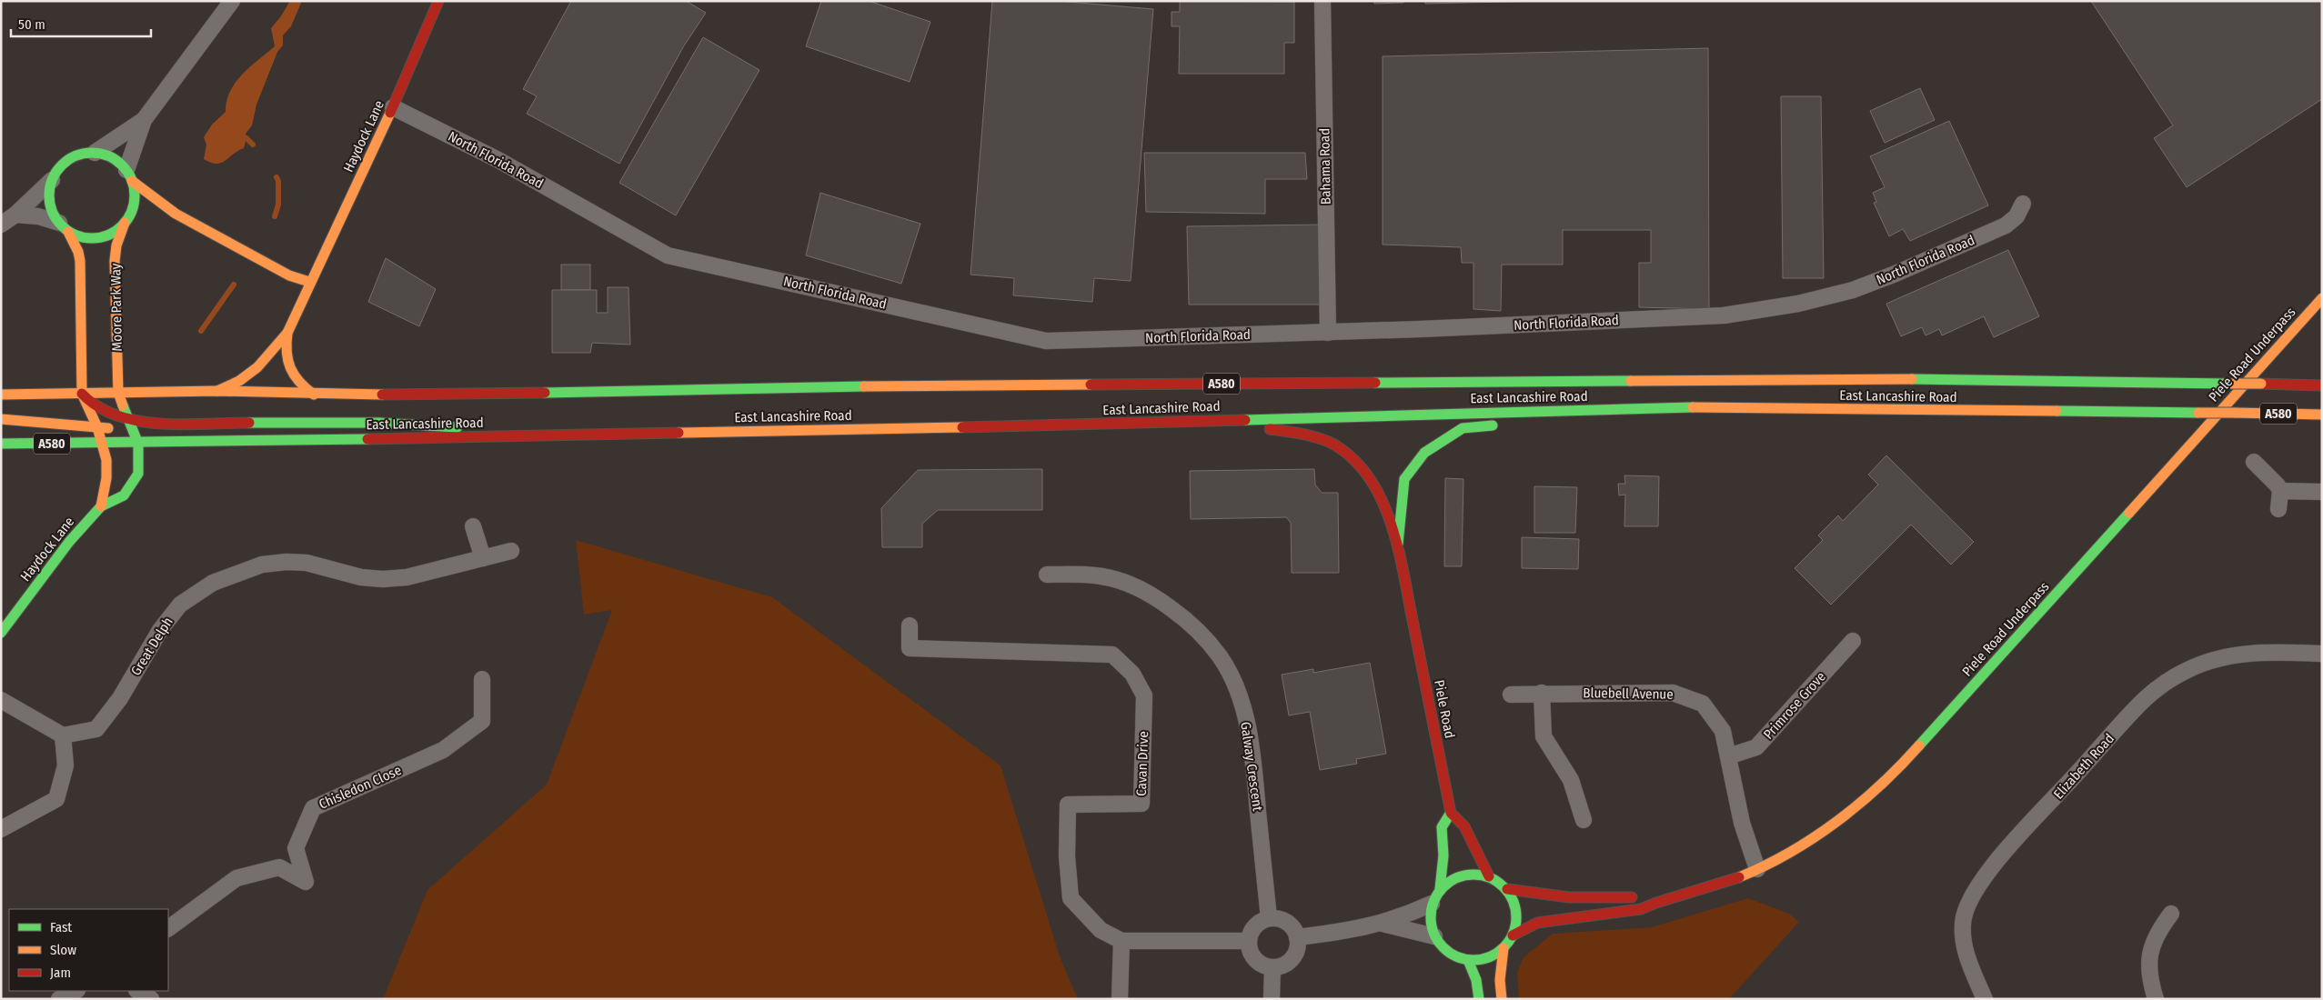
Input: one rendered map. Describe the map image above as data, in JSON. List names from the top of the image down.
{
  "streets": {
    "main road": [
      "Haydock Lane",
      "Moore Park Way",
      "Piele Road Underpass",
      "A580",
      "East Lancashire Road",
      "Piele Road"
    ],
    "street": [
      "North Florida Road",
      "Bahama Road",
      "Great Delph",
      "Bluebell Avenue",
      "Primrose Grove",
      "Cavan Drive",
      "Galway Crescent",
      "Elizabeth Road",
      "Chisledon Close"
    ]
  },
  "crossings": [
    ["Haydock Lane", "North Florida Road"],
    ["Haydock Lane", "Moore Park Way"],
    ["Haydock Lane", "East Lancashire Road"],
    ["North Florida Road", "Bahama Road"],
    ["Moore Park Way", "East Lancashire Road"],
    ["Piele Road Underpass", "Bluebell Avenue"],
    ["Bluebell Avenue", "Primrose Grove"],
    ["Cavan Drive", "Galway Crescent"]
  ],
  "legend": ["Fast", "Slow", "Jam"],
  "scale_bar": "50 m"
}
